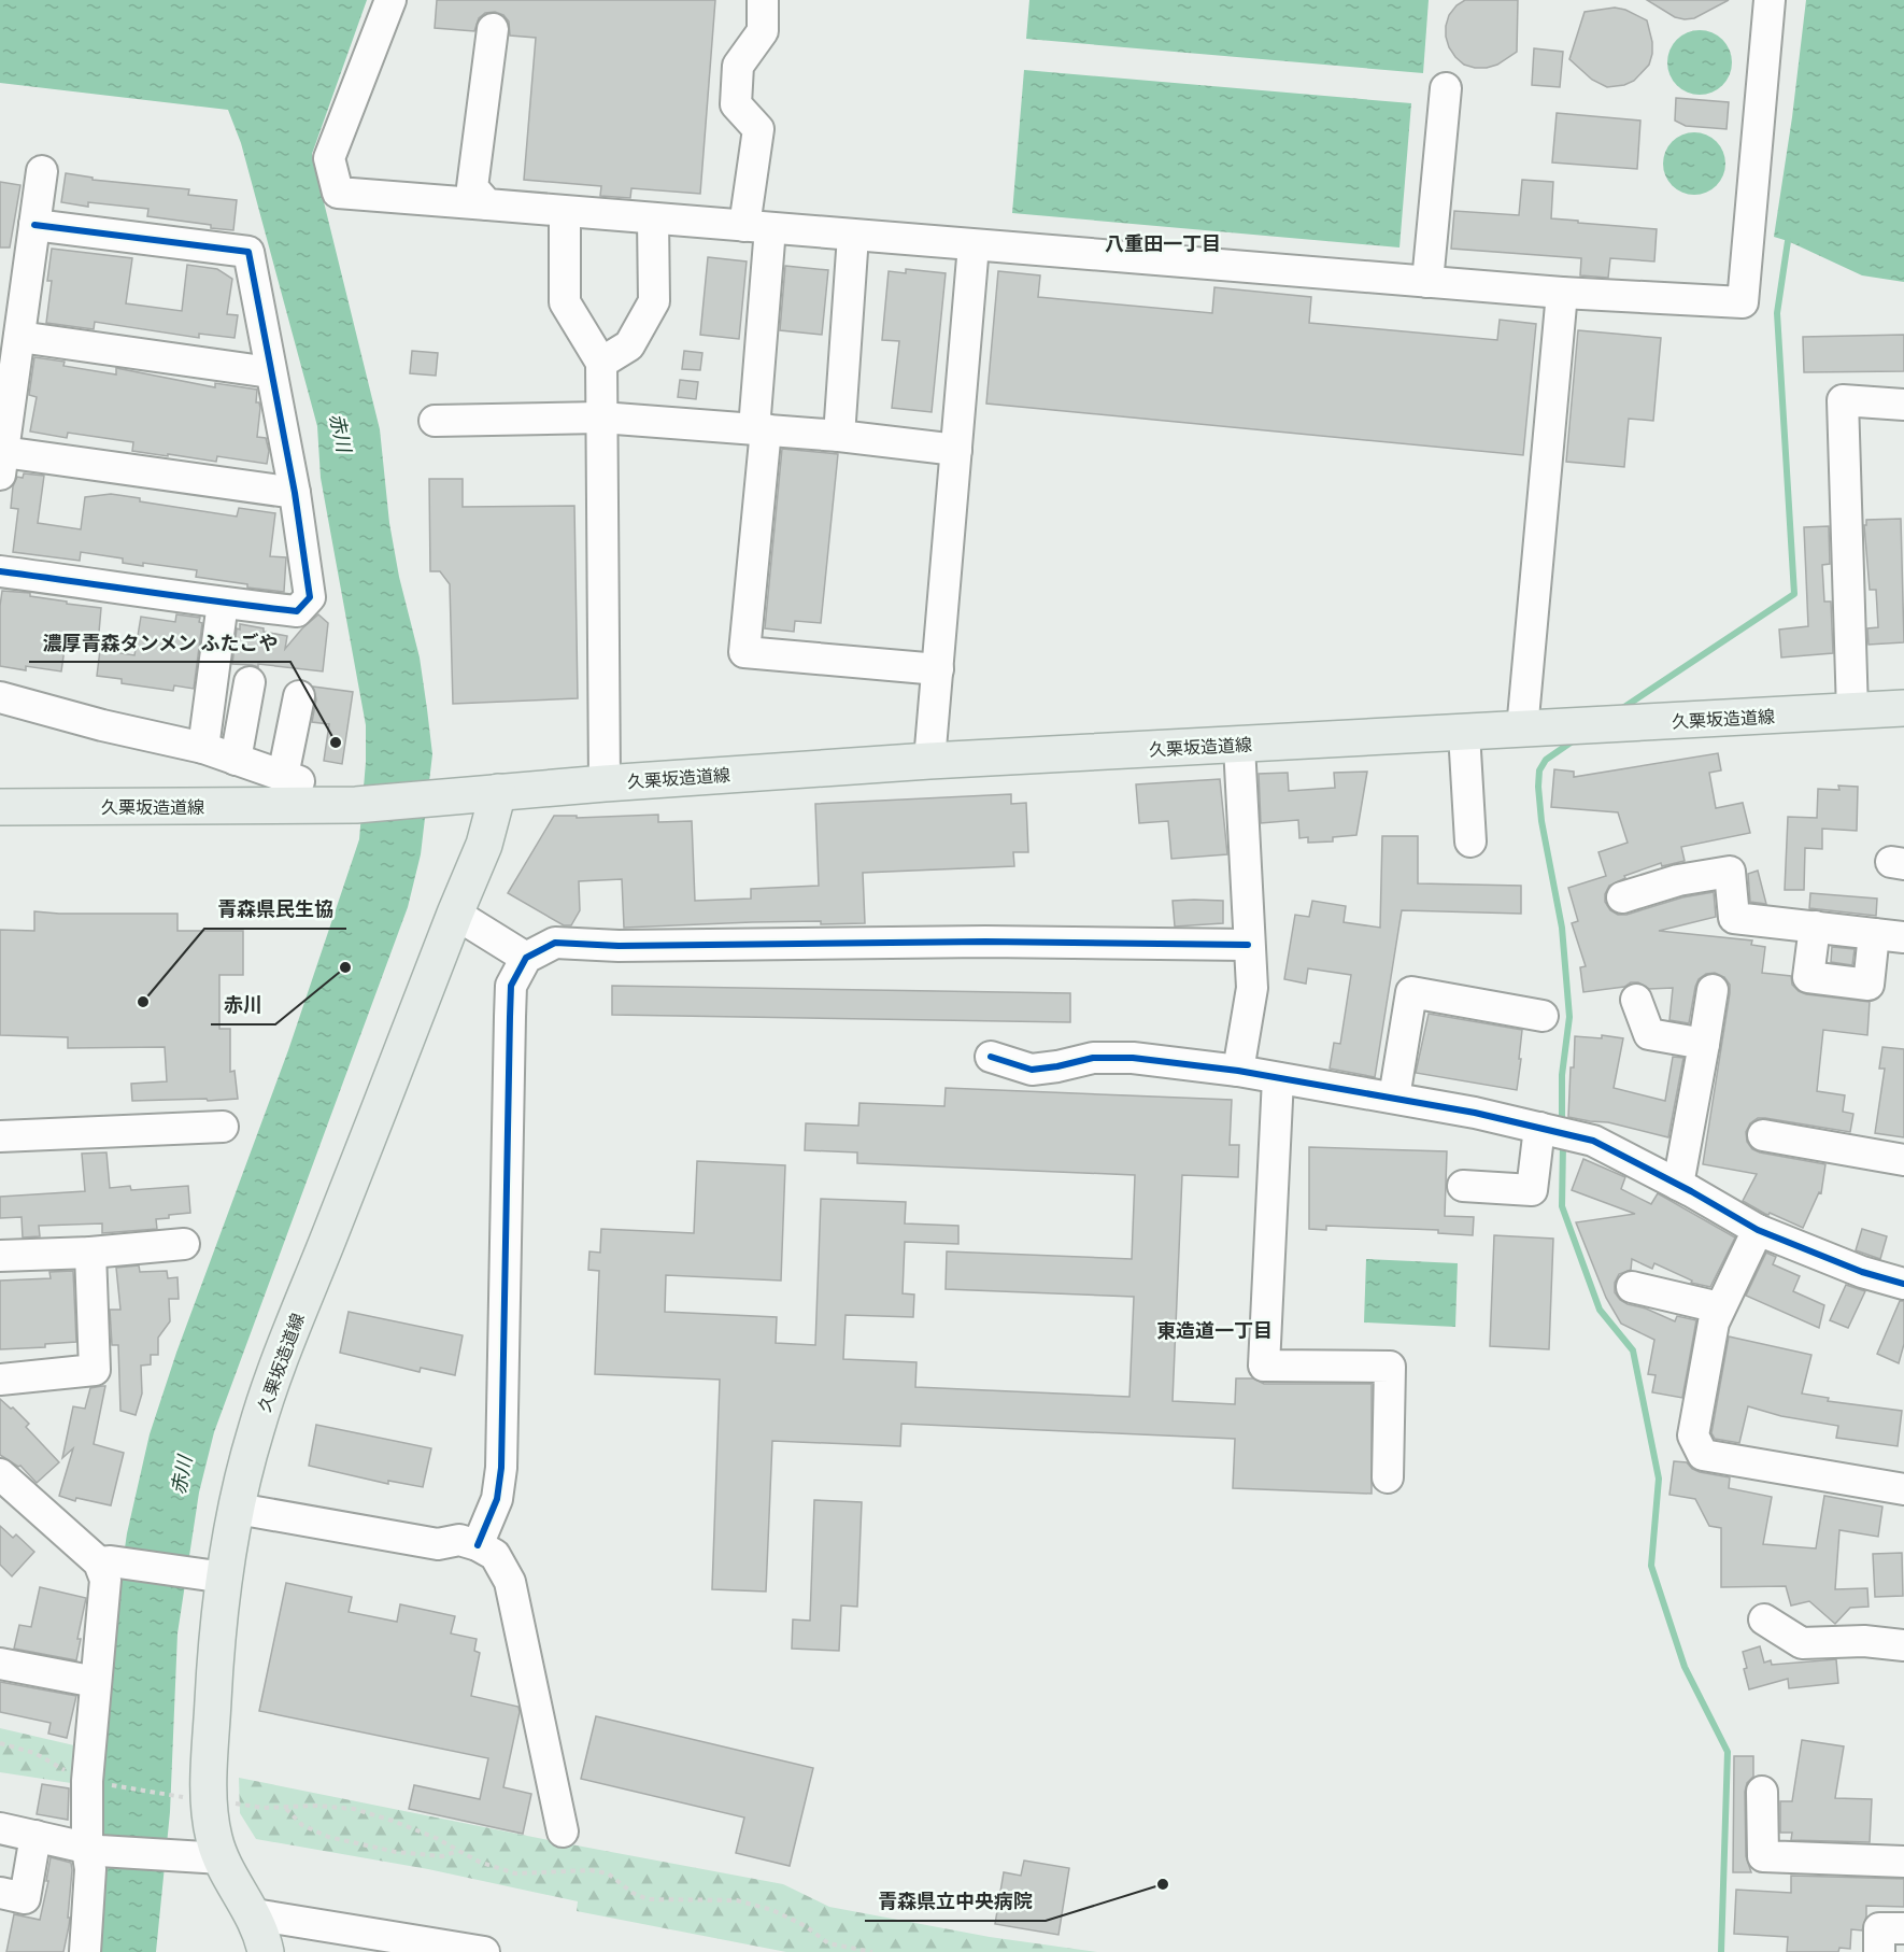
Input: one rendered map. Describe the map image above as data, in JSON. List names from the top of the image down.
{
  "streets": {
    "main road": ["久栗坂造道線"]
  },
  "districts": ["八重田一丁目", "東造道一丁目"],
  "water": ["赤川"],
  "places": [
    "濃厚青森タンメン ふたごや",
    "赤川",
    "青森県民生協",
    "青森県立中央病院"
  ]
}
